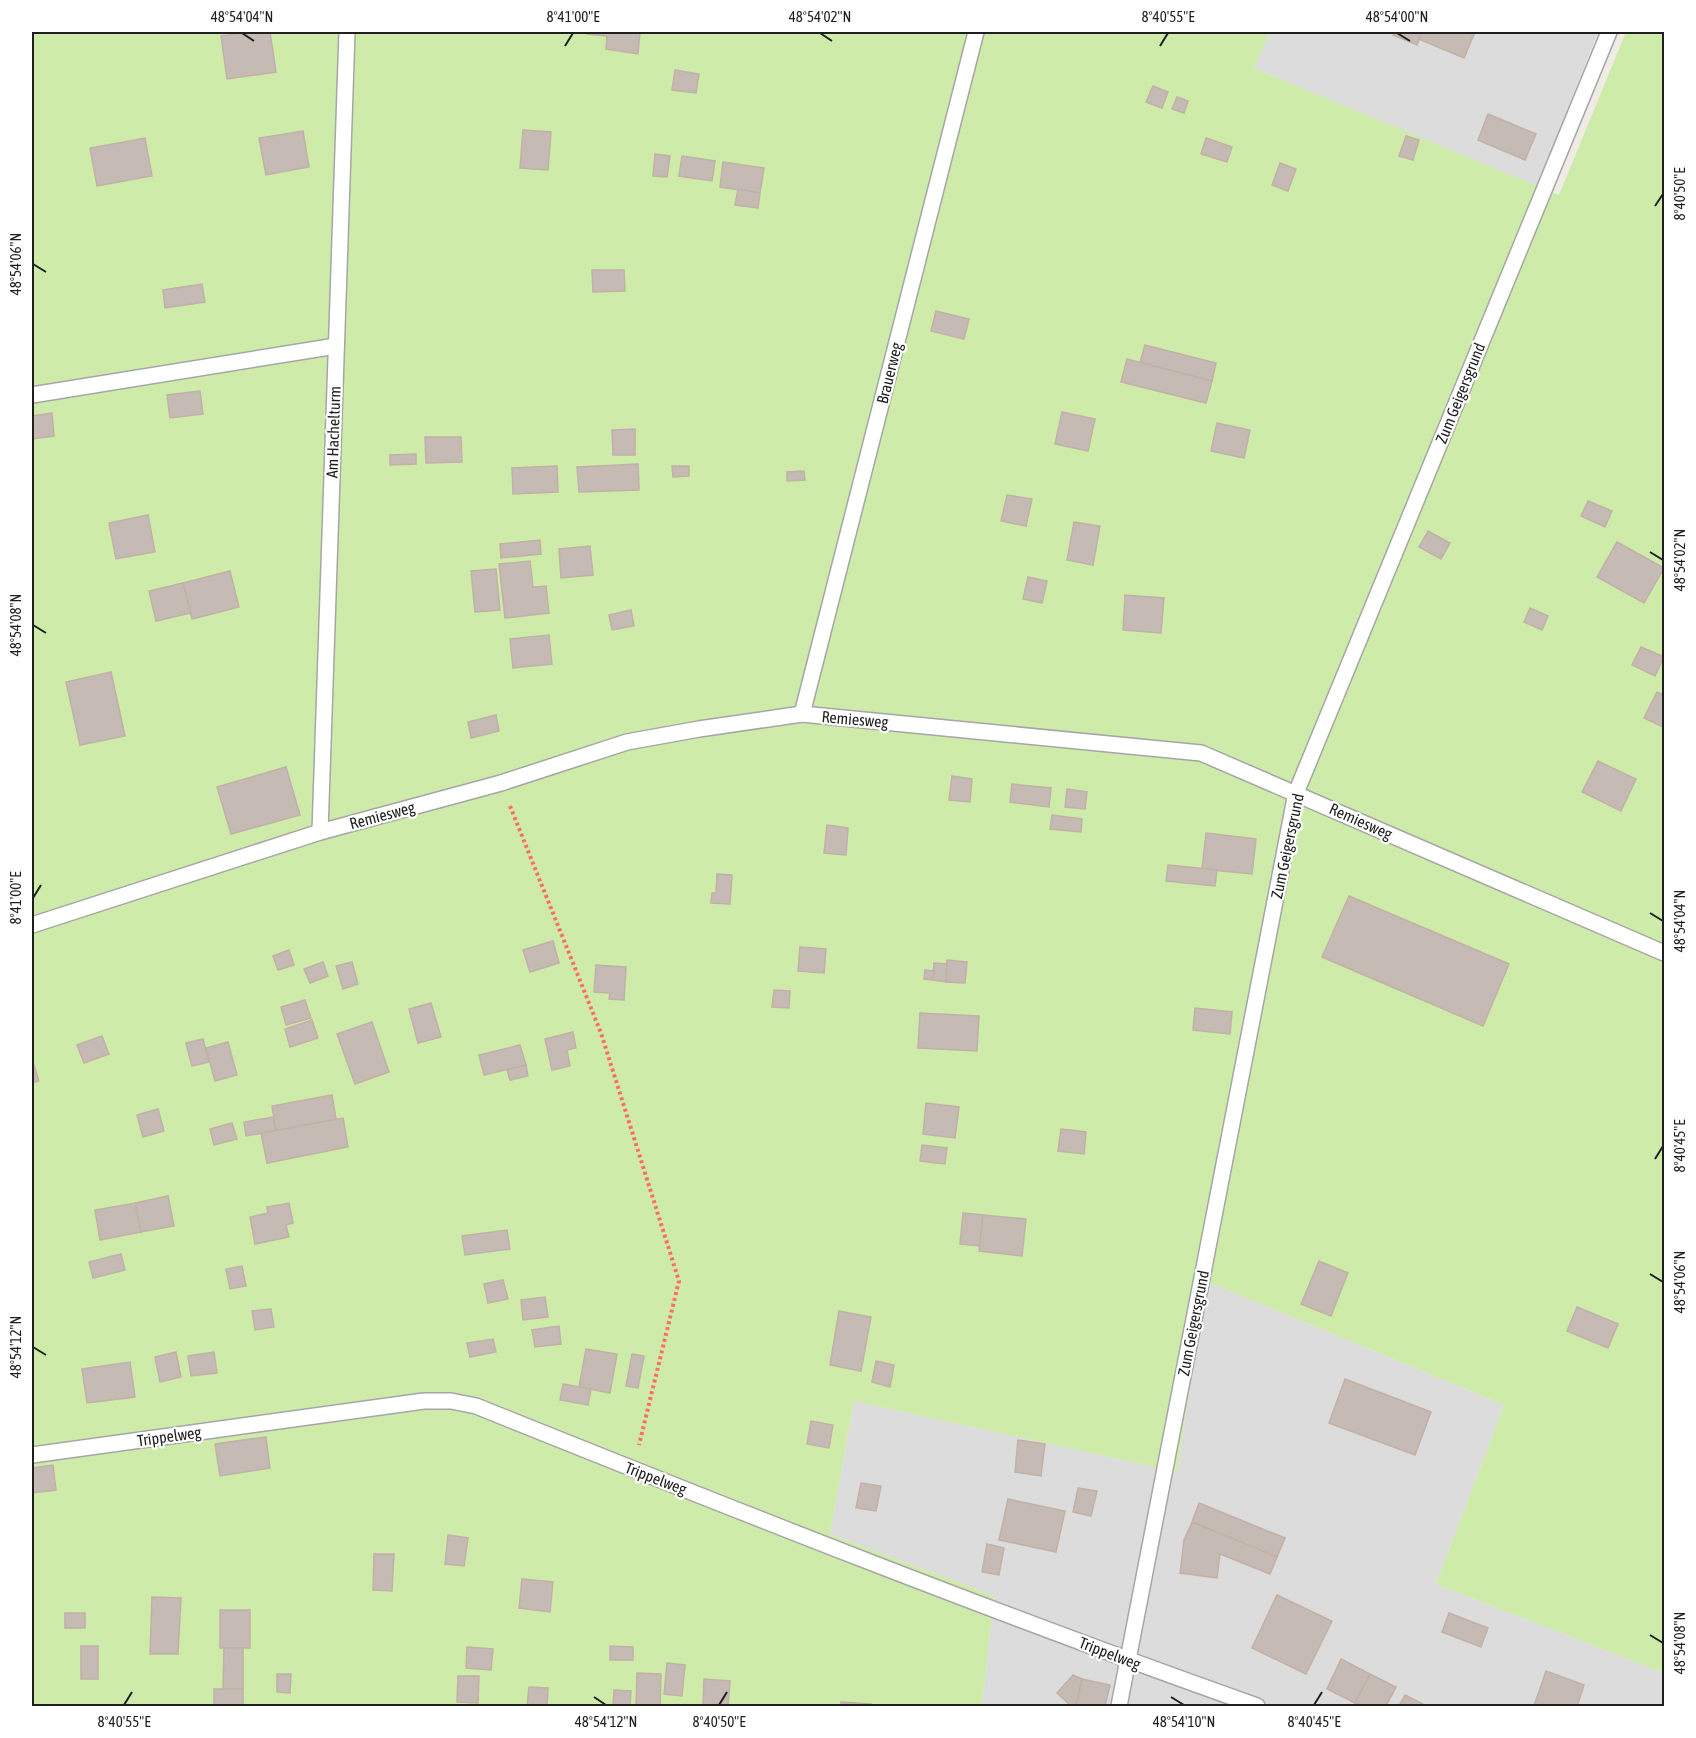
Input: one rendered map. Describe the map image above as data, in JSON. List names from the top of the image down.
{
  "streets": {
    "lane": [
      "Brauerweg",
      "Zum Geigersgrund",
      "Am Hachelturm",
      "Remiesweg",
      "Trippelweg"
    ]
  },
  "crossings": [
    ["Brauerweg", "Remiesweg"],
    ["Zum Geigersgrund", "Remiesweg"],
    ["Zum Geigersgrund", "Trippelweg"],
    ["Am Hachelturm", "Remiesweg"]
  ],
  "coordinates": [
    "48°54'04\"N",
    "8°41'00\"E",
    "48°54'02\"N",
    "8°40'55\"E",
    "48°54'00\"N",
    "8°40'50\"E",
    "48°54'06\"N",
    "48°54'08\"N",
    "8°40'45\"E",
    "48°54'12\"N",
    "48°54'10\"N"
  ]
}
